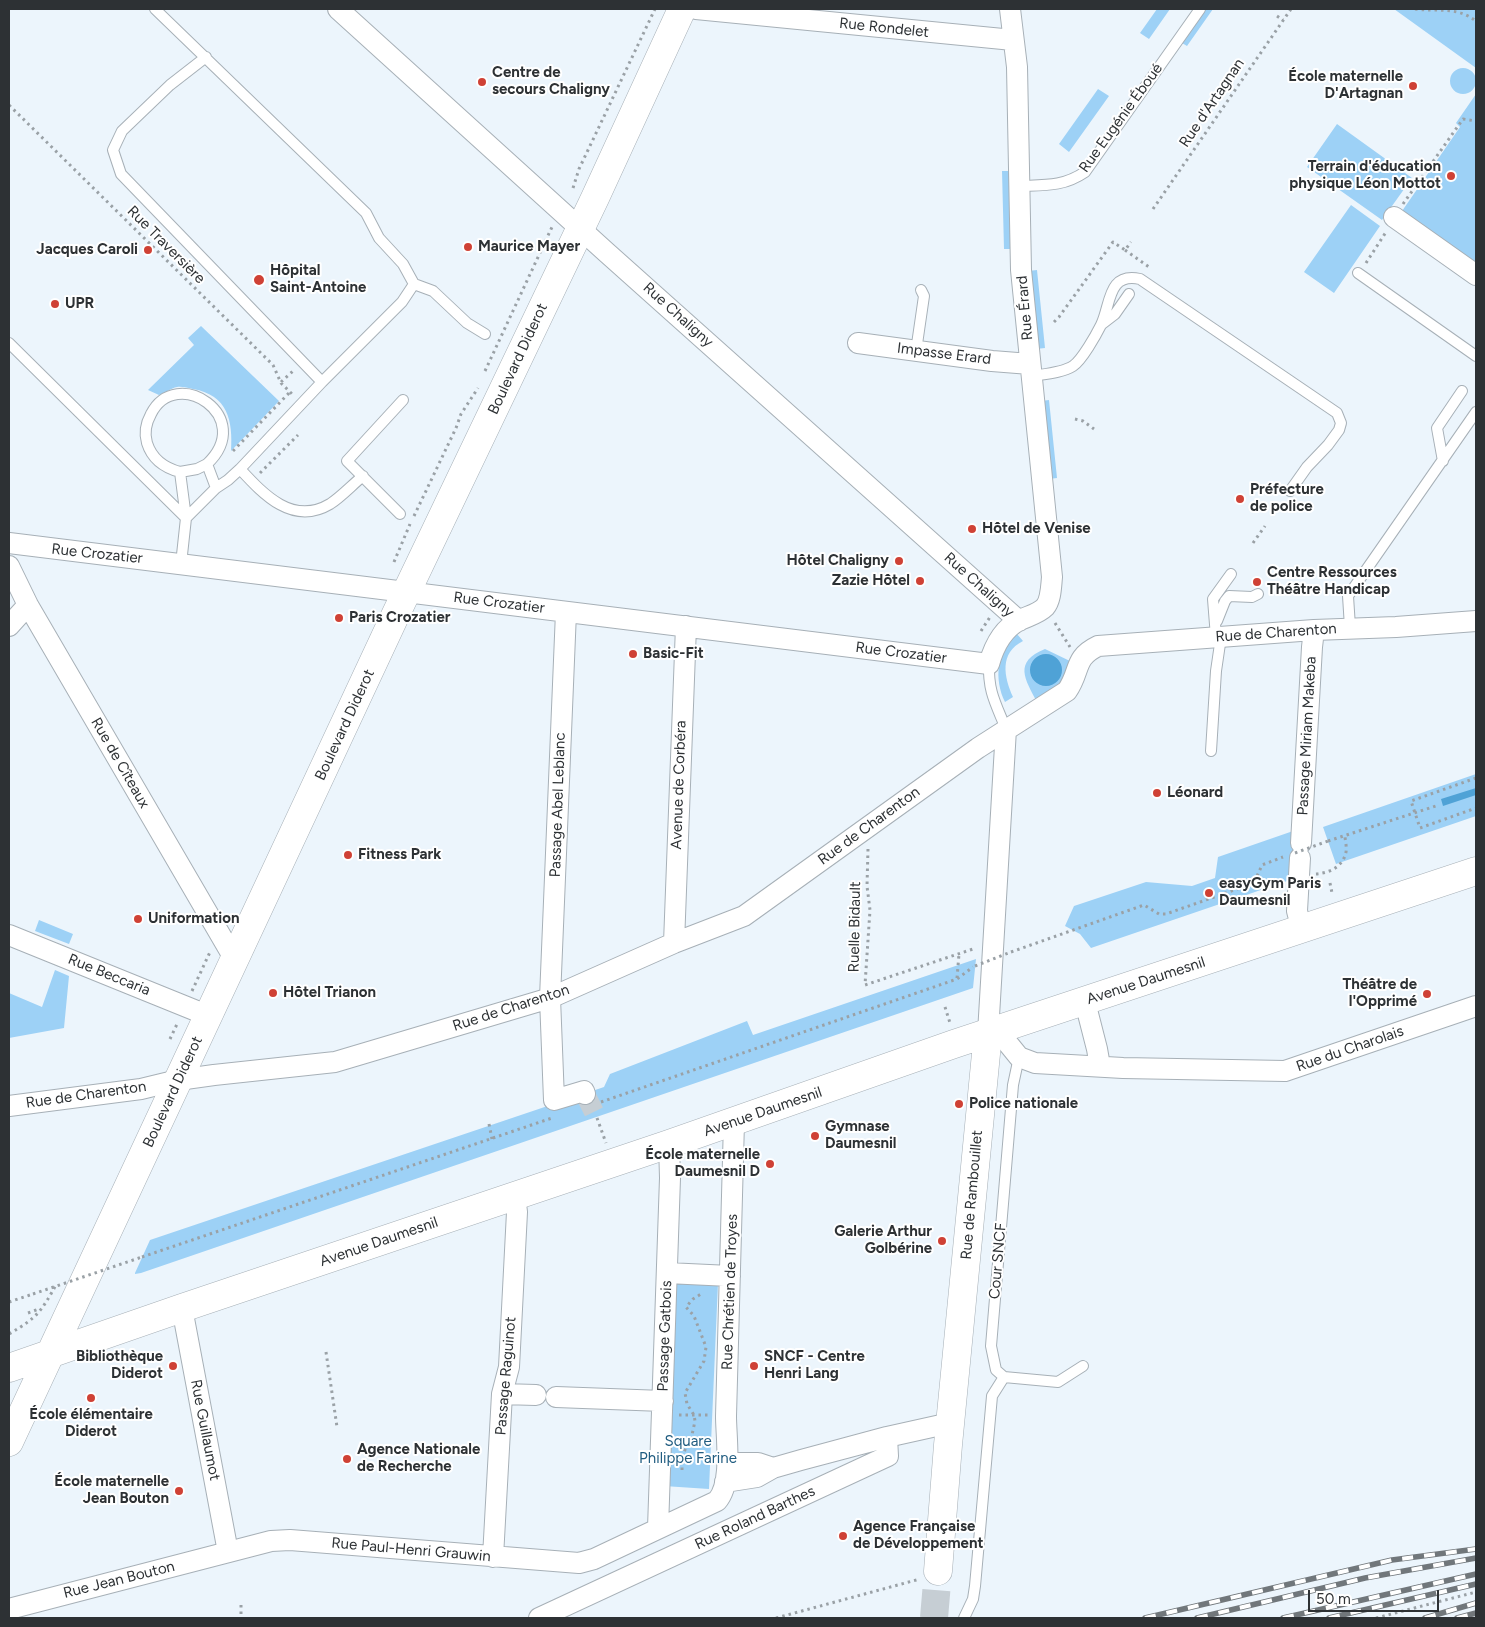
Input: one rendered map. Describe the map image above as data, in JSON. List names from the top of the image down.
{
  "streets": {
    "main road": ["Boulevard Diderot", "Avenue Daumesnil", "Rue de Rambouillet"],
    "street": [
      "Rue Rondelet",
      "Rue Érard",
      "Rue Chaligny",
      "Impasse Erard",
      "Rue Crozatier",
      "Rue de Charenton",
      "Passage Miriam Makeba",
      "Rue de Cîteaux",
      "Avenue de Corbéra",
      "Passage Abel Leblanc",
      "Rue Beccaria",
      "Rue du Charolais",
      "Rue Chrétien de Troyes",
      "Passage Gatbois",
      "Passage Raguinot",
      "Rue Guillaumot",
      "Rue Roland Barthes",
      "Rue Paul-Henri Grauwin",
      "Rue Jean Bouton"
    ],
    "lane": ["Rue Eugénie Éboué", "Cour SNCF"],
    "path": ["Rue d'Artagnan", "Rue Traversière", "Ruelle Bidault"]
  },
  "crossings": [
    ["Rue Rondelet", "Rue Érard"],
    ["Rue Eugénie Éboué", "Rue Érard"],
    ["Rue Érard", "Impasse Erard"],
    ["Rue Chaligny", "Boulevard Diderot"],
    ["Boulevard Diderot", "Rue Crozatier"],
    ["Boulevard Diderot", "Rue de Charenton"],
    ["Boulevard Diderot", "Rue de Cîteaux"],
    ["Boulevard Diderot", "Rue Beccaria"],
    ["Boulevard Diderot", "Avenue Daumesnil"],
    ["Rue Crozatier", "Avenue de Corbéra"],
    ["Rue Crozatier", "Passage Abel Leblanc"],
    ["Rue de Charenton", "Passage Miriam Makeba"],
    ["Rue de Charenton", "Avenue de Corbéra"],
    ["Rue de Charenton", "Passage Abel Leblanc"],
    ["Rue de Charenton", "Ruelle Bidault"],
    ["Rue de Charenton", "Rue de Rambouillet"],
    ["Passage Miriam Makeba", "Avenue Daumesnil"],
    ["Ruelle Bidault", "Rue de Rambouillet"],
    ["Avenue Daumesnil", "Rue du Charolais"],
    ["Avenue Daumesnil", "Rue de Rambouillet"],
    ["Avenue Daumesnil", "Rue Chrétien de Troyes"],
    ["Avenue Daumesnil", "Passage Gatbois"],
    ["Avenue Daumesnil", "Passage Raguinot"],
    ["Avenue Daumesnil", "Rue Guillaumot"],
    ["Rue du Charolais", "Rue de Rambouillet"],
    ["Rue du Charolais", "Cour SNCF"],
    ["Rue Chrétien de Troyes", "Rue Roland Barthes"],
    ["Passage Gatbois", "Rue Roland Barthes"],
    ["Passage Raguinot", "Rue Paul-Henri Grauwin"],
    ["Rue Guillaumot", "Rue Paul-Henri Grauwin"],
    ["Rue Guillaumot", "Rue Jean Bouton"],
    ["Rue Roland Barthes", "Rue Paul-Henri Grauwin"],
    ["Rue Paul-Henri Grauwin", "Rue Jean Bouton"]
  ],
  "parks": ["Square Philippe Farine"],
  "places": [
    "Centre de secours Chaligny",
    "École maternelle D'Artagnan",
    "Terrain d'éducation physique Léon Mottot",
    "Maurice Mayer",
    "Jacques Caroli",
    "Hôpital Saint-Antoine",
    "UPR",
    "Préfecture de police",
    "Hôtel de Venise",
    "Hôtel Chaligny",
    "Zazie Hôtel",
    "Centre Ressources Théâtre Handicap",
    "Paris Crozatier",
    "Basic-Fit",
    "Léonard",
    "Fitness Park",
    "easyGym Paris Daumesnil",
    "Uniformation",
    "Hôtel Trianon",
    "Théâtre de l'Opprimé",
    "Police nationale",
    "Gymnase Daumesnil",
    "École maternelle Daumesnil D",
    "Galerie Arthur Golbérine",
    "Bibliothèque Diderot",
    "SNCF - Centre Henri Lang",
    "École élémentaire Diderot",
    "Agence Nationale de Recherche",
    "École maternelle Jean Bouton",
    "Agence Française de Développement"
  ],
  "scale_bar": "50 m"
}
